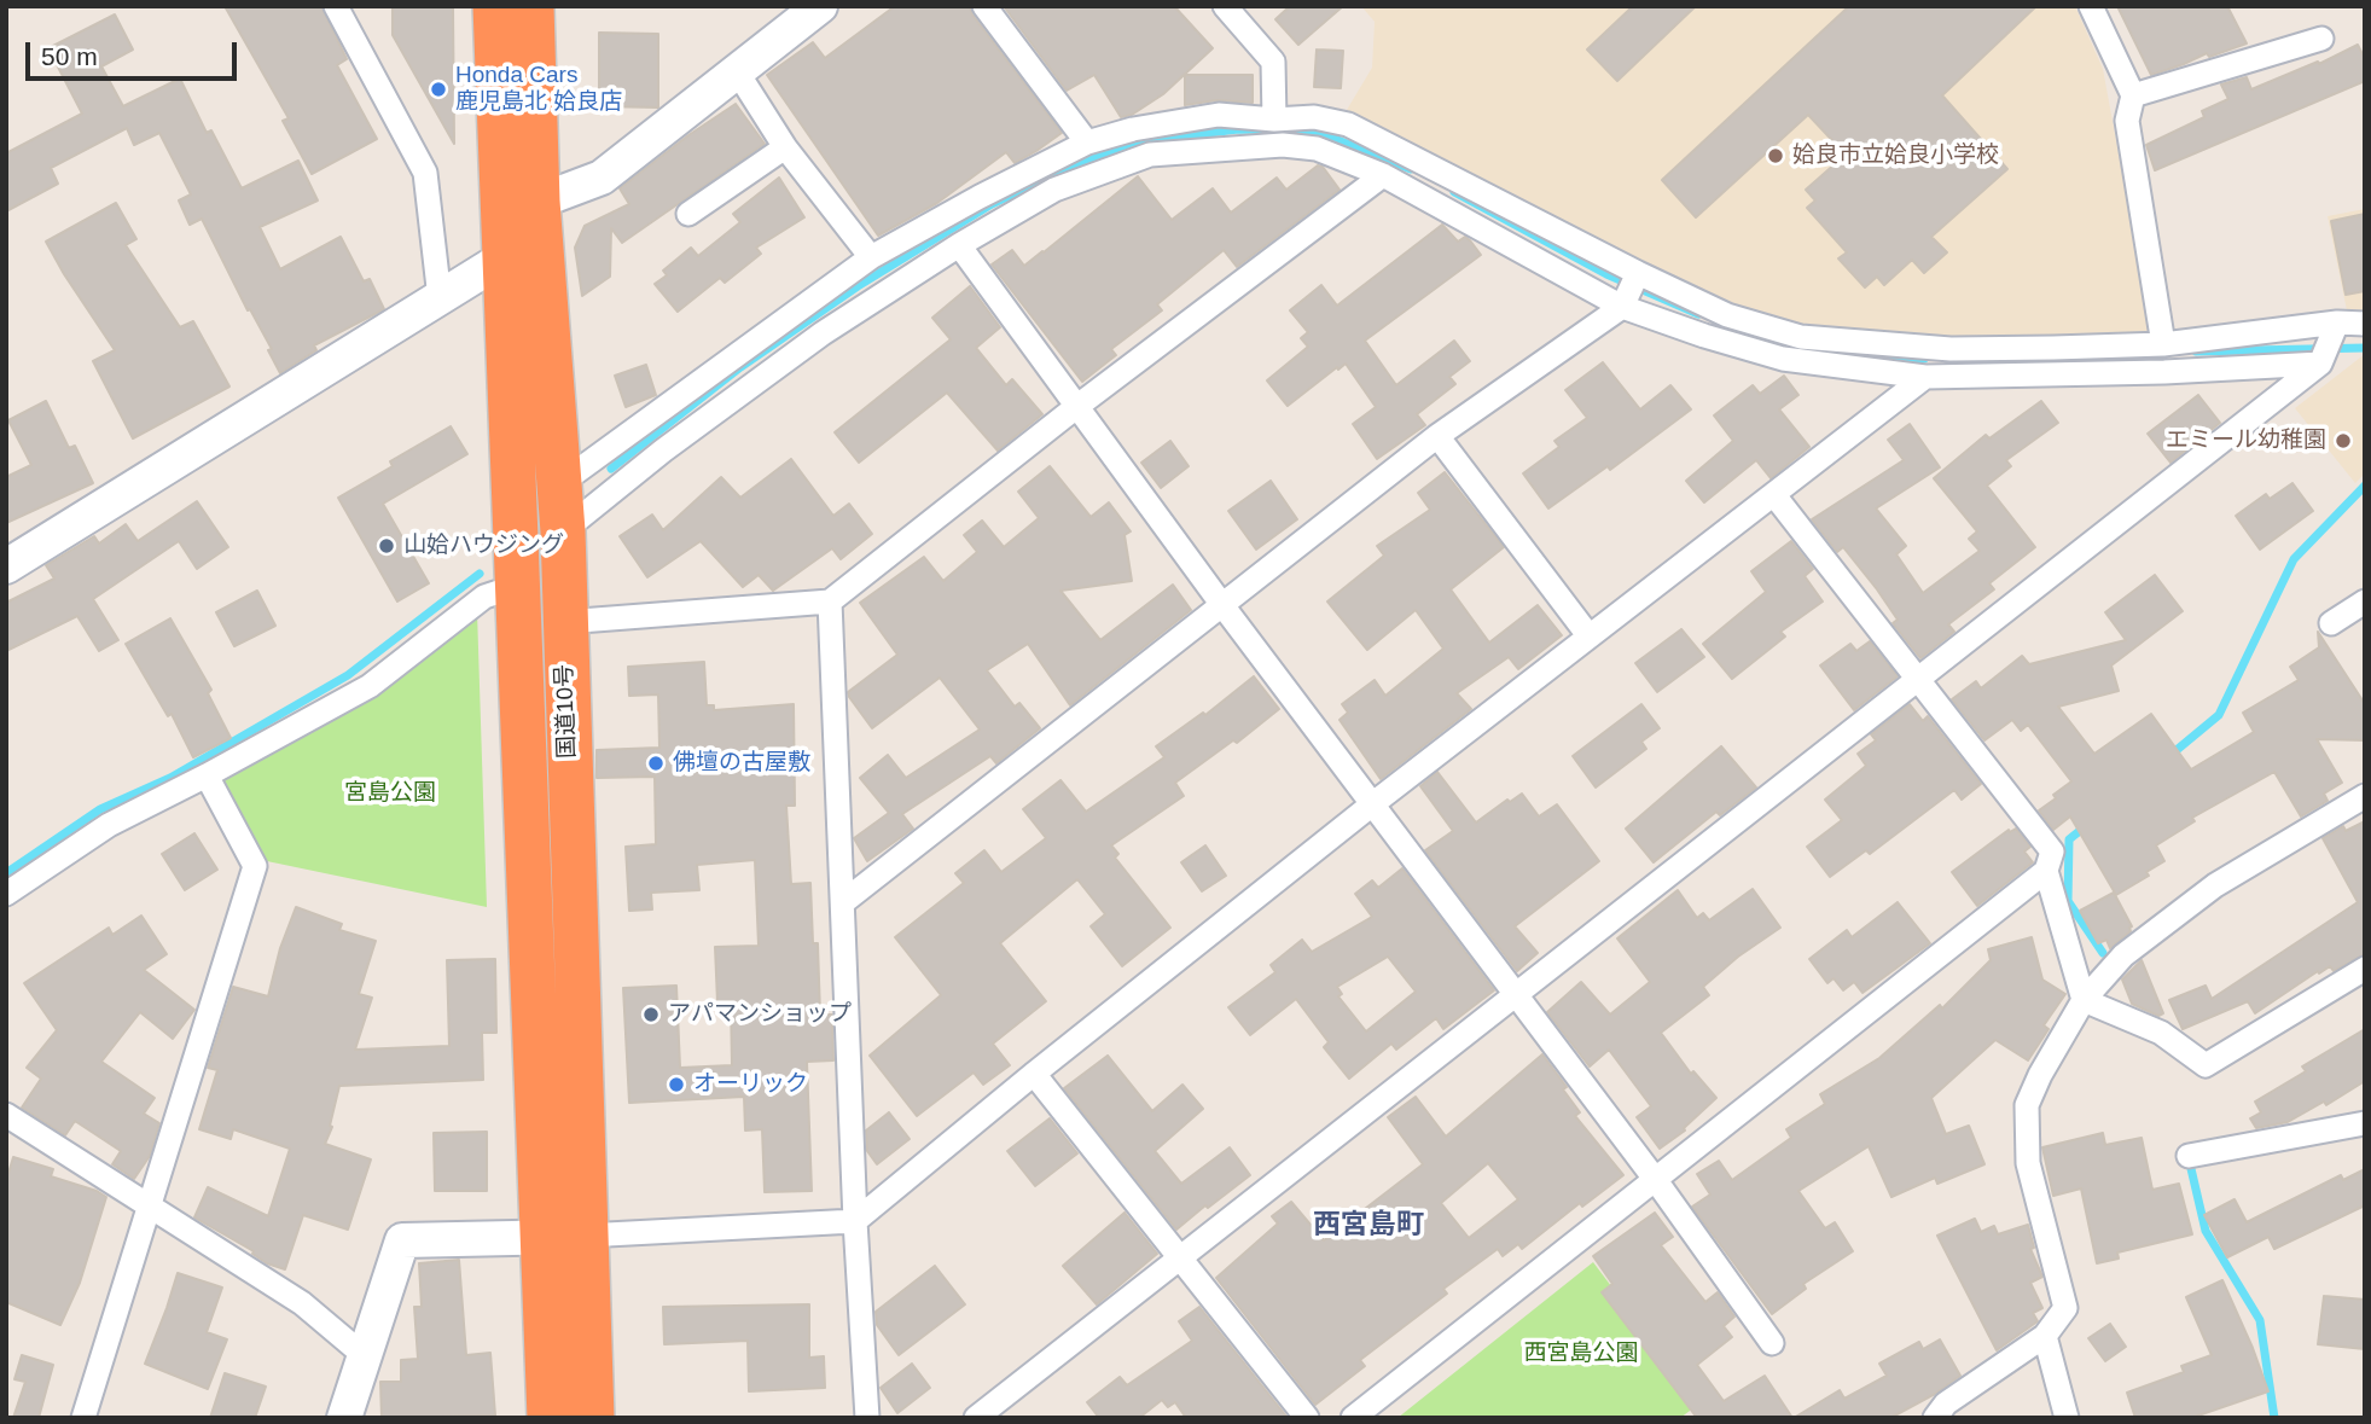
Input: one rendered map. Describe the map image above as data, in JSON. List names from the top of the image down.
{
  "streets": {
    "highway": ["国道10号"]
  },
  "districts": ["西宮島町"],
  "parks": ["宮島公園", "西宮島公園"],
  "places": [
    "Honda Cars 鹿児島北 姶良店",
    "姶良市立姶良小学校",
    "エミール幼稚園",
    "山姶ハウジング",
    "佛壇の古屋敷",
    "アパマンショップ",
    "オーリック"
  ],
  "scale_bar": "50 m"
}
